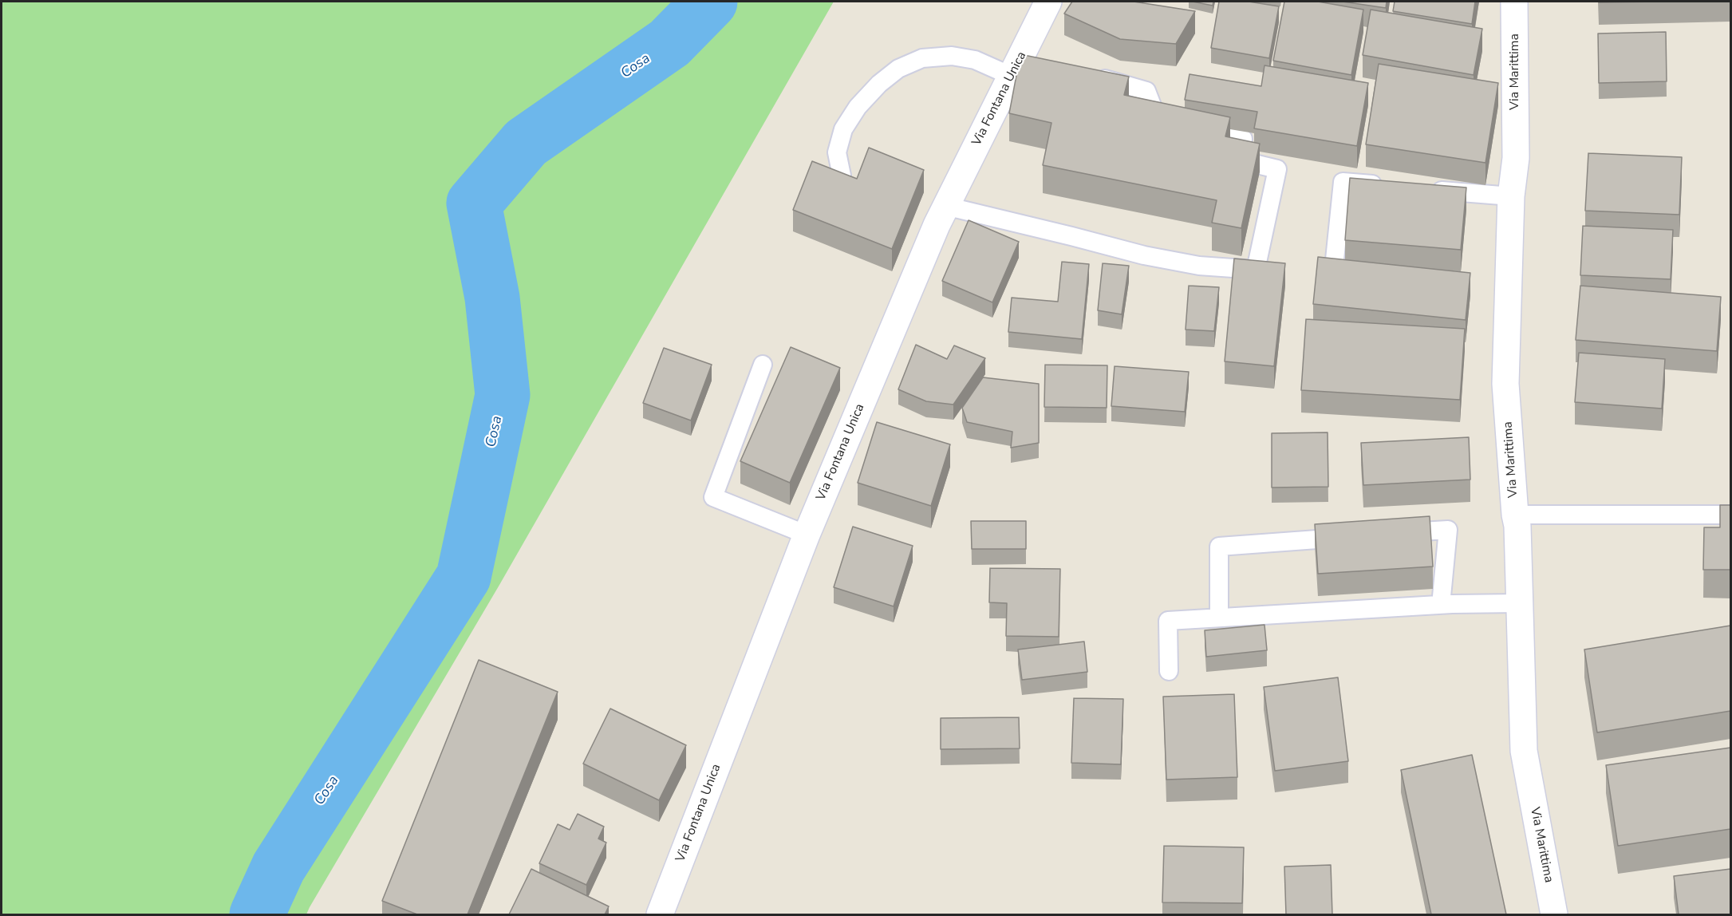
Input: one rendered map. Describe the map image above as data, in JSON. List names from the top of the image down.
{
  "streets": {
    "main road": ["Via Marittima", "Via Fontana Unica"]
  },
  "water": ["Cosa"]
}
